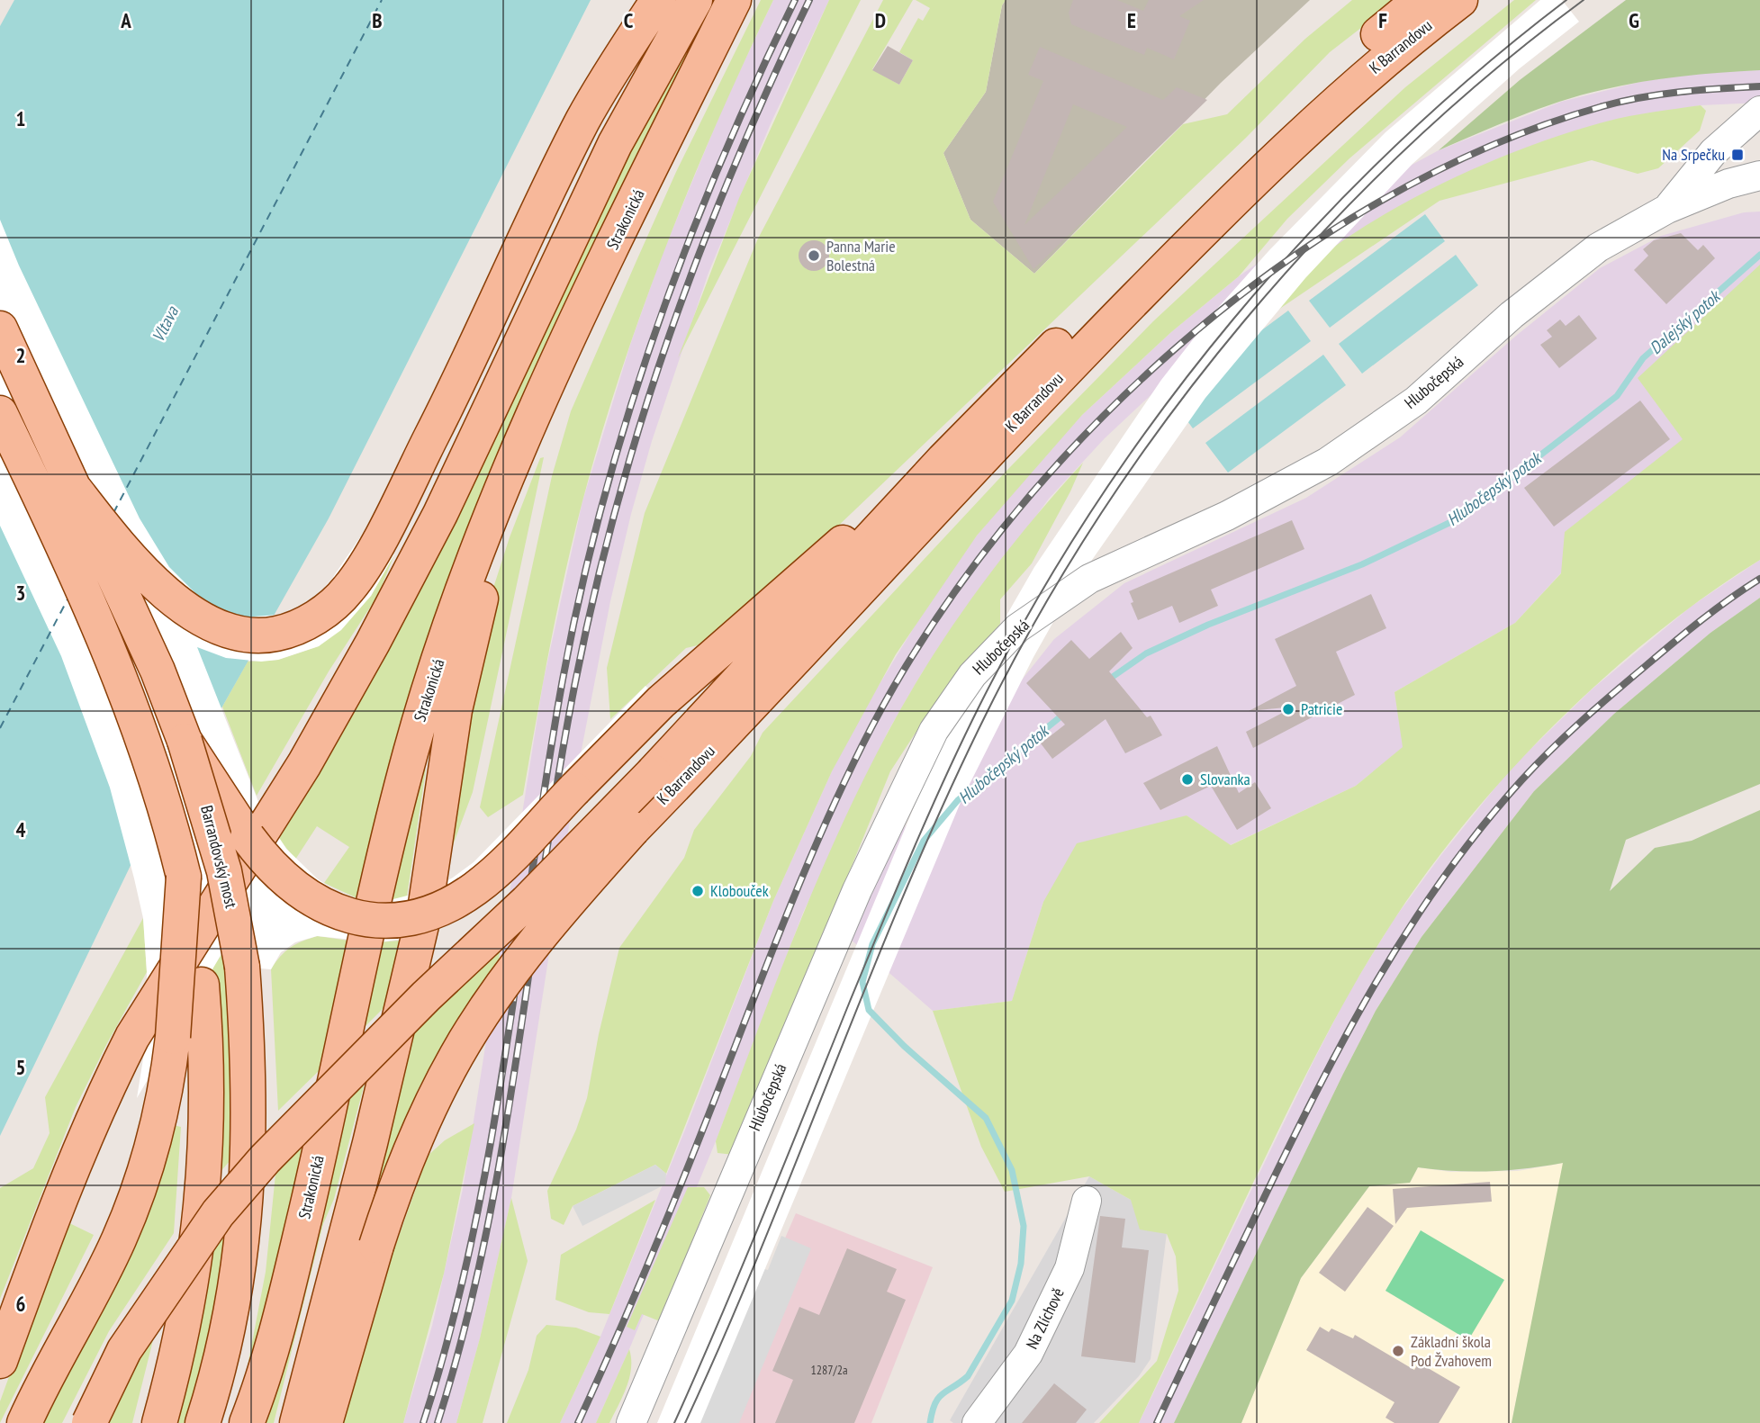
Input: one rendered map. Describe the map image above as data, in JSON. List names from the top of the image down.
{
  "streets": {
    "main road": ["K Barrandovu", "Strakonická", "Barrandovský most"],
    "street": ["Hlubočepská", "Na Zlíchově"]
  },
  "water": ["Dalejský potok", "Vltava", "Hlubočepský potok"],
  "places": {
    "transit": ["Na Srpečku"],
    "other": [
      "Panna Marie Bolestná",
      "Patricie",
      "Slovanka",
      "Klobouček",
      "Základní škola Pod Žvahovem"
    ]
  },
  "house_numbers": ["1287/2a"],
  "grid": {
    "columns": [
      "A",
      "B",
      "C",
      "D",
      "E",
      "F",
      "G"
    ],
    "rows": [
      "1",
      "2",
      "3",
      "4",
      "5",
      "6"
    ]
  }
}
